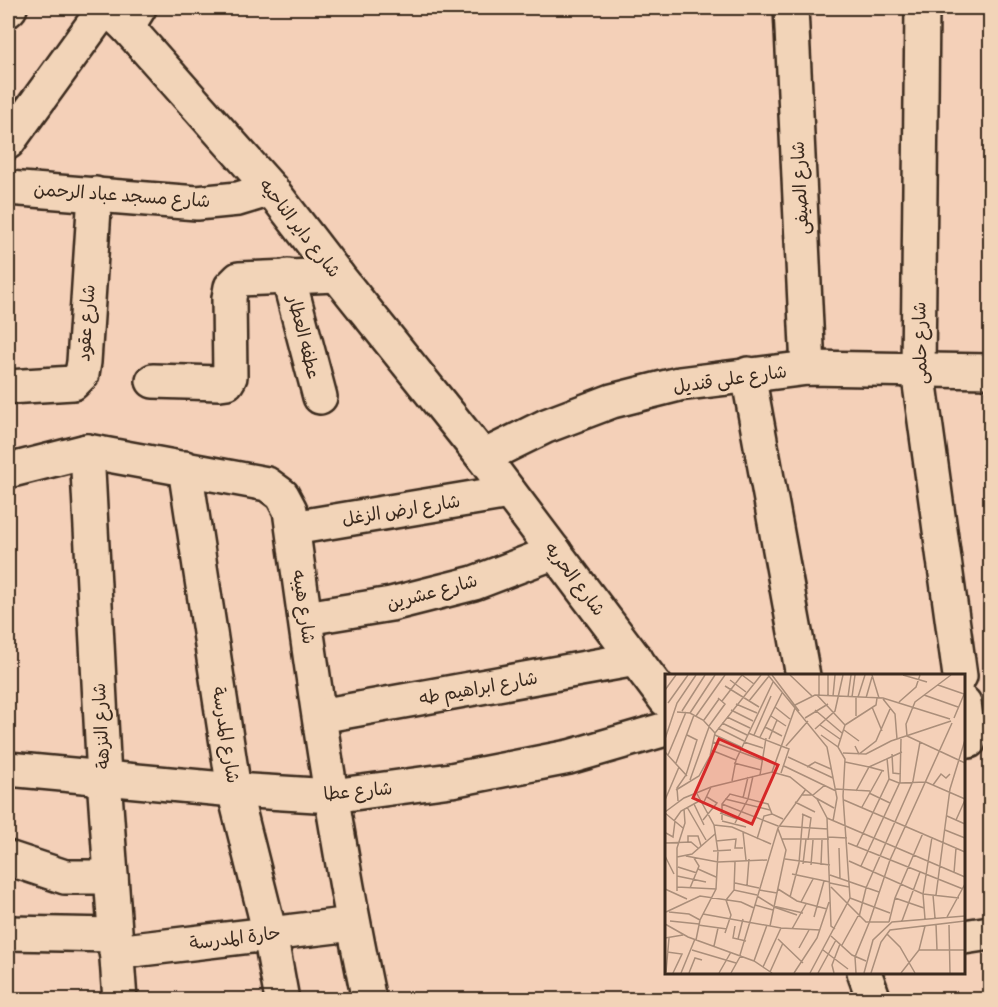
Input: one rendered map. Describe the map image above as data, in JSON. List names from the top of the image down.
{
  "streets": {
    "street": [
      "شارع الصيفى",
      "شارع مسجد عباد الرحمن",
      "شارع داير الناحيه",
      "شارع عقود",
      "عطفه العطار",
      "شارع حلمى",
      "شارع على قنديل",
      "شارع ارض الزغل",
      "شارع الحريه",
      "شارع عشرين",
      "شارع هيبه",
      "شارع ابراهيم طه",
      "شارع النزهة",
      "شارع المدرسة",
      "شارع عطا",
      "حارة المدرسة"
    ]
  },
  "crossings": [
    ["شارع الصيفى", "شارع على قنديل"],
    ["شارع مسجد عباد الرحمن", "شارع داير الناحيه"],
    ["شارع مسجد عباد الرحمن", "شارع عقود"],
    ["شارع داير الناحيه", "شارع على قنديل"],
    ["شارع داير الناحيه", "شارع الحريه"],
    ["شارع حلمى", "شارع على قنديل"],
    ["شارع على قنديل", "شارع الحريه"],
    ["شارع ارض الزغل", "شارع الحريه"],
    ["شارع ارض الزغل", "شارع هيبه"],
    ["شارع الحريه", "شارع عشرين"],
    ["شارع الحريه", "شارع ابراهيم طه"],
    ["شارع عشرين", "شارع هيبه"],
    ["شارع هيبه", "شارع ابراهيم طه"],
    ["شارع هيبه", "شارع النزهة"],
    ["شارع هيبه", "شارع المدرسة"],
    ["شارع هيبه", "شارع عطا"],
    ["شارع هيبه", "حارة المدرسة"],
    ["شارع النزهة", "شارع عطا"],
    ["شارع النزهة", "حارة المدرسة"],
    ["شارع المدرسة", "شارع عطا"],
    ["شارع المدرسة", "حارة المدرسة"]
  ]
}
